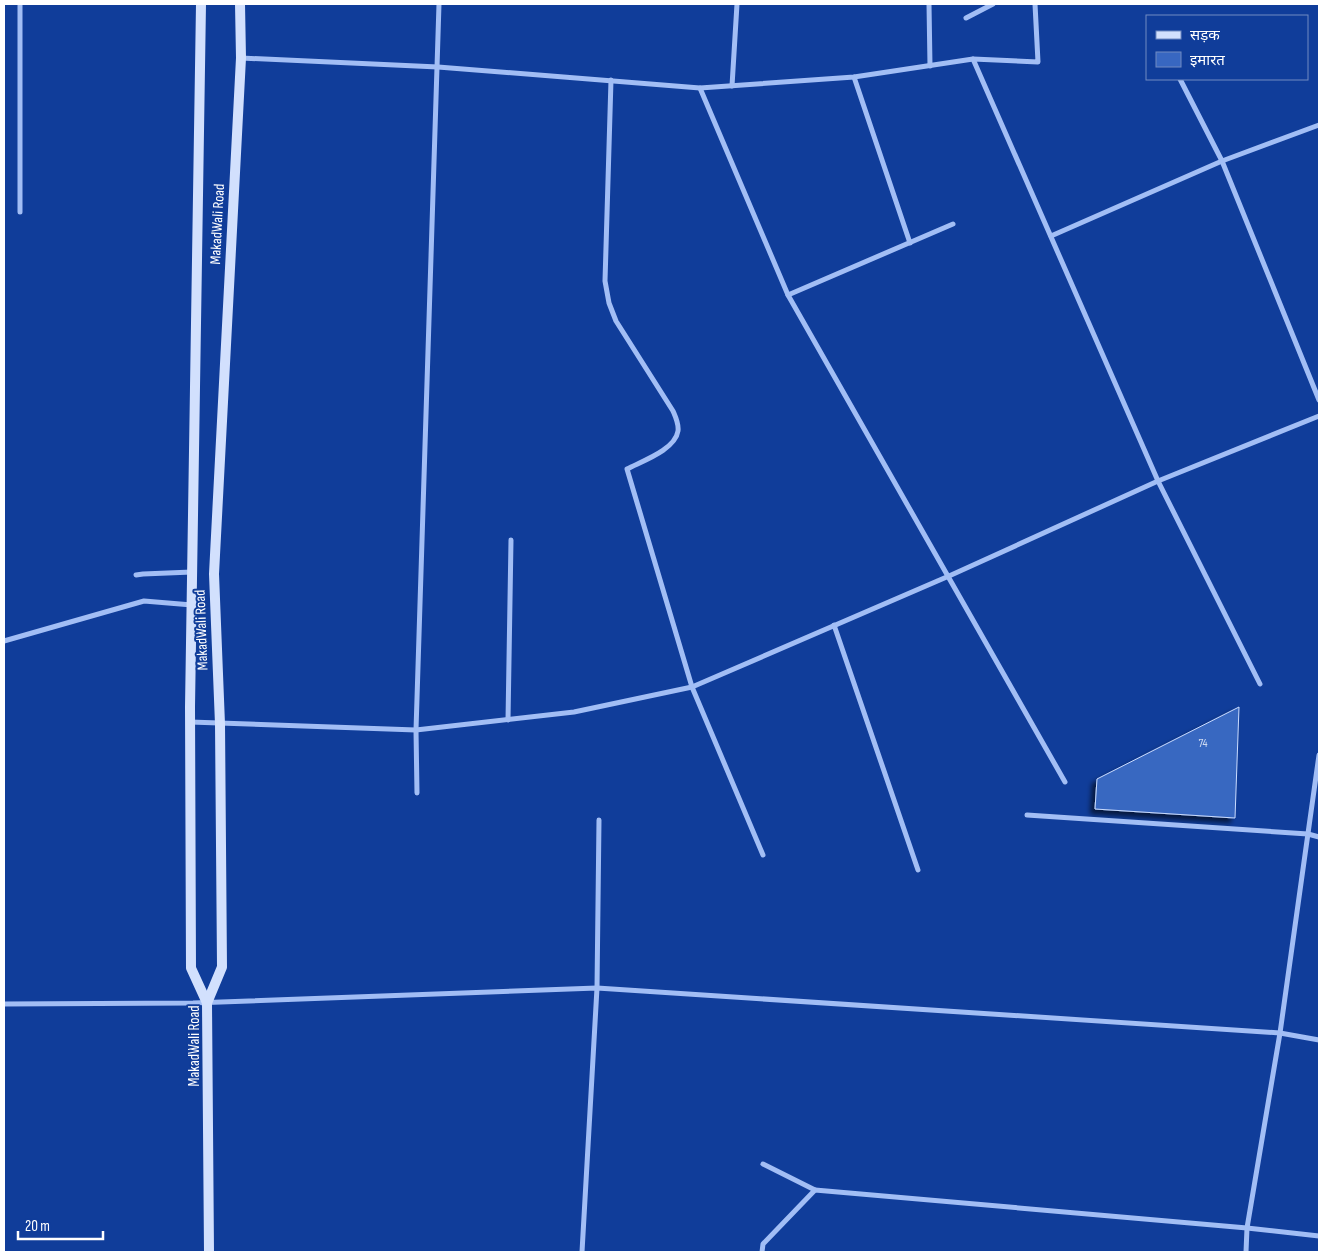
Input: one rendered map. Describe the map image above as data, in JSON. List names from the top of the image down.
{
  "streets": {
    "street": ["MakadWali Road"]
  },
  "house_numbers": ["74"],
  "legend": ["सड़क", "इमारत"],
  "scale_bar": "20 m"
}
